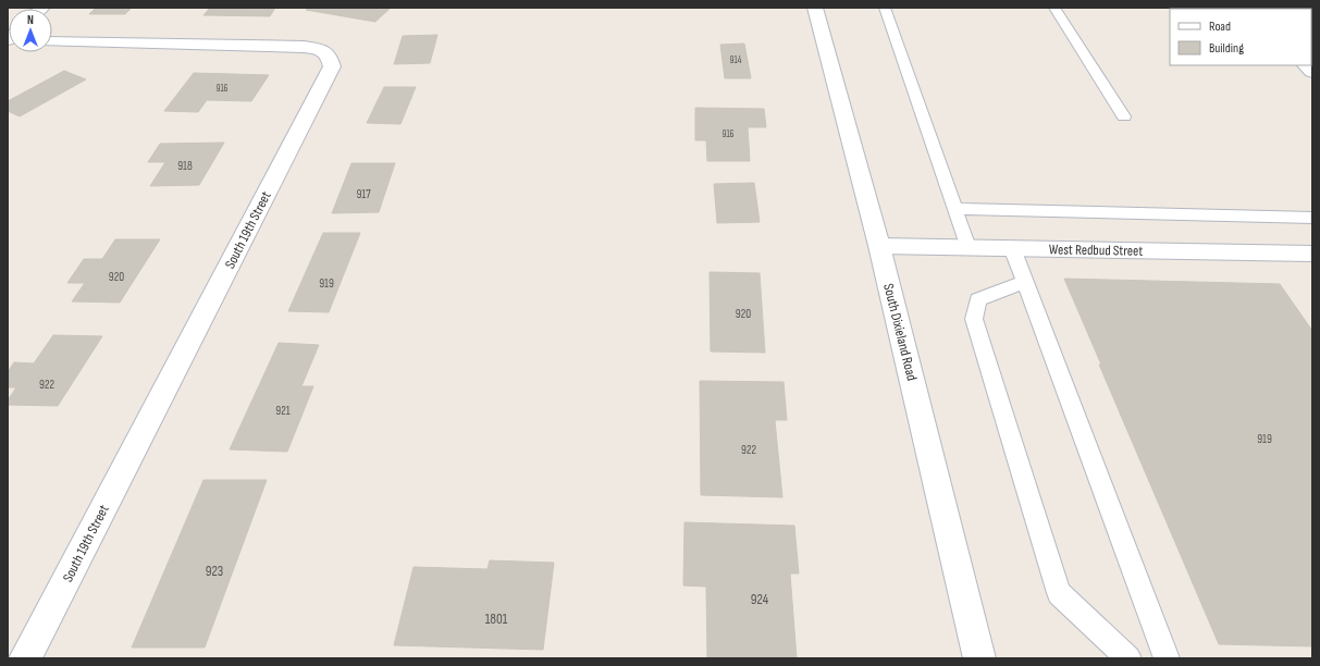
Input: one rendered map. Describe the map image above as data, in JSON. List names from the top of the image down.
{
  "streets": {
    "street": ["South 19th Street", "West Redbud Street", "South Dixieland Road"]
  },
  "crossings": [
    ["West Redbud Street", "South Dixieland Road"]
  ],
  "house_numbers": [
    "914",
    "916",
    "916",
    "918",
    "917",
    "920",
    "919",
    "920",
    "922",
    "921",
    "919",
    "922",
    "923",
    "924",
    "1801"
  ],
  "legend": ["Road", "Building"],
  "north": "top"
}
